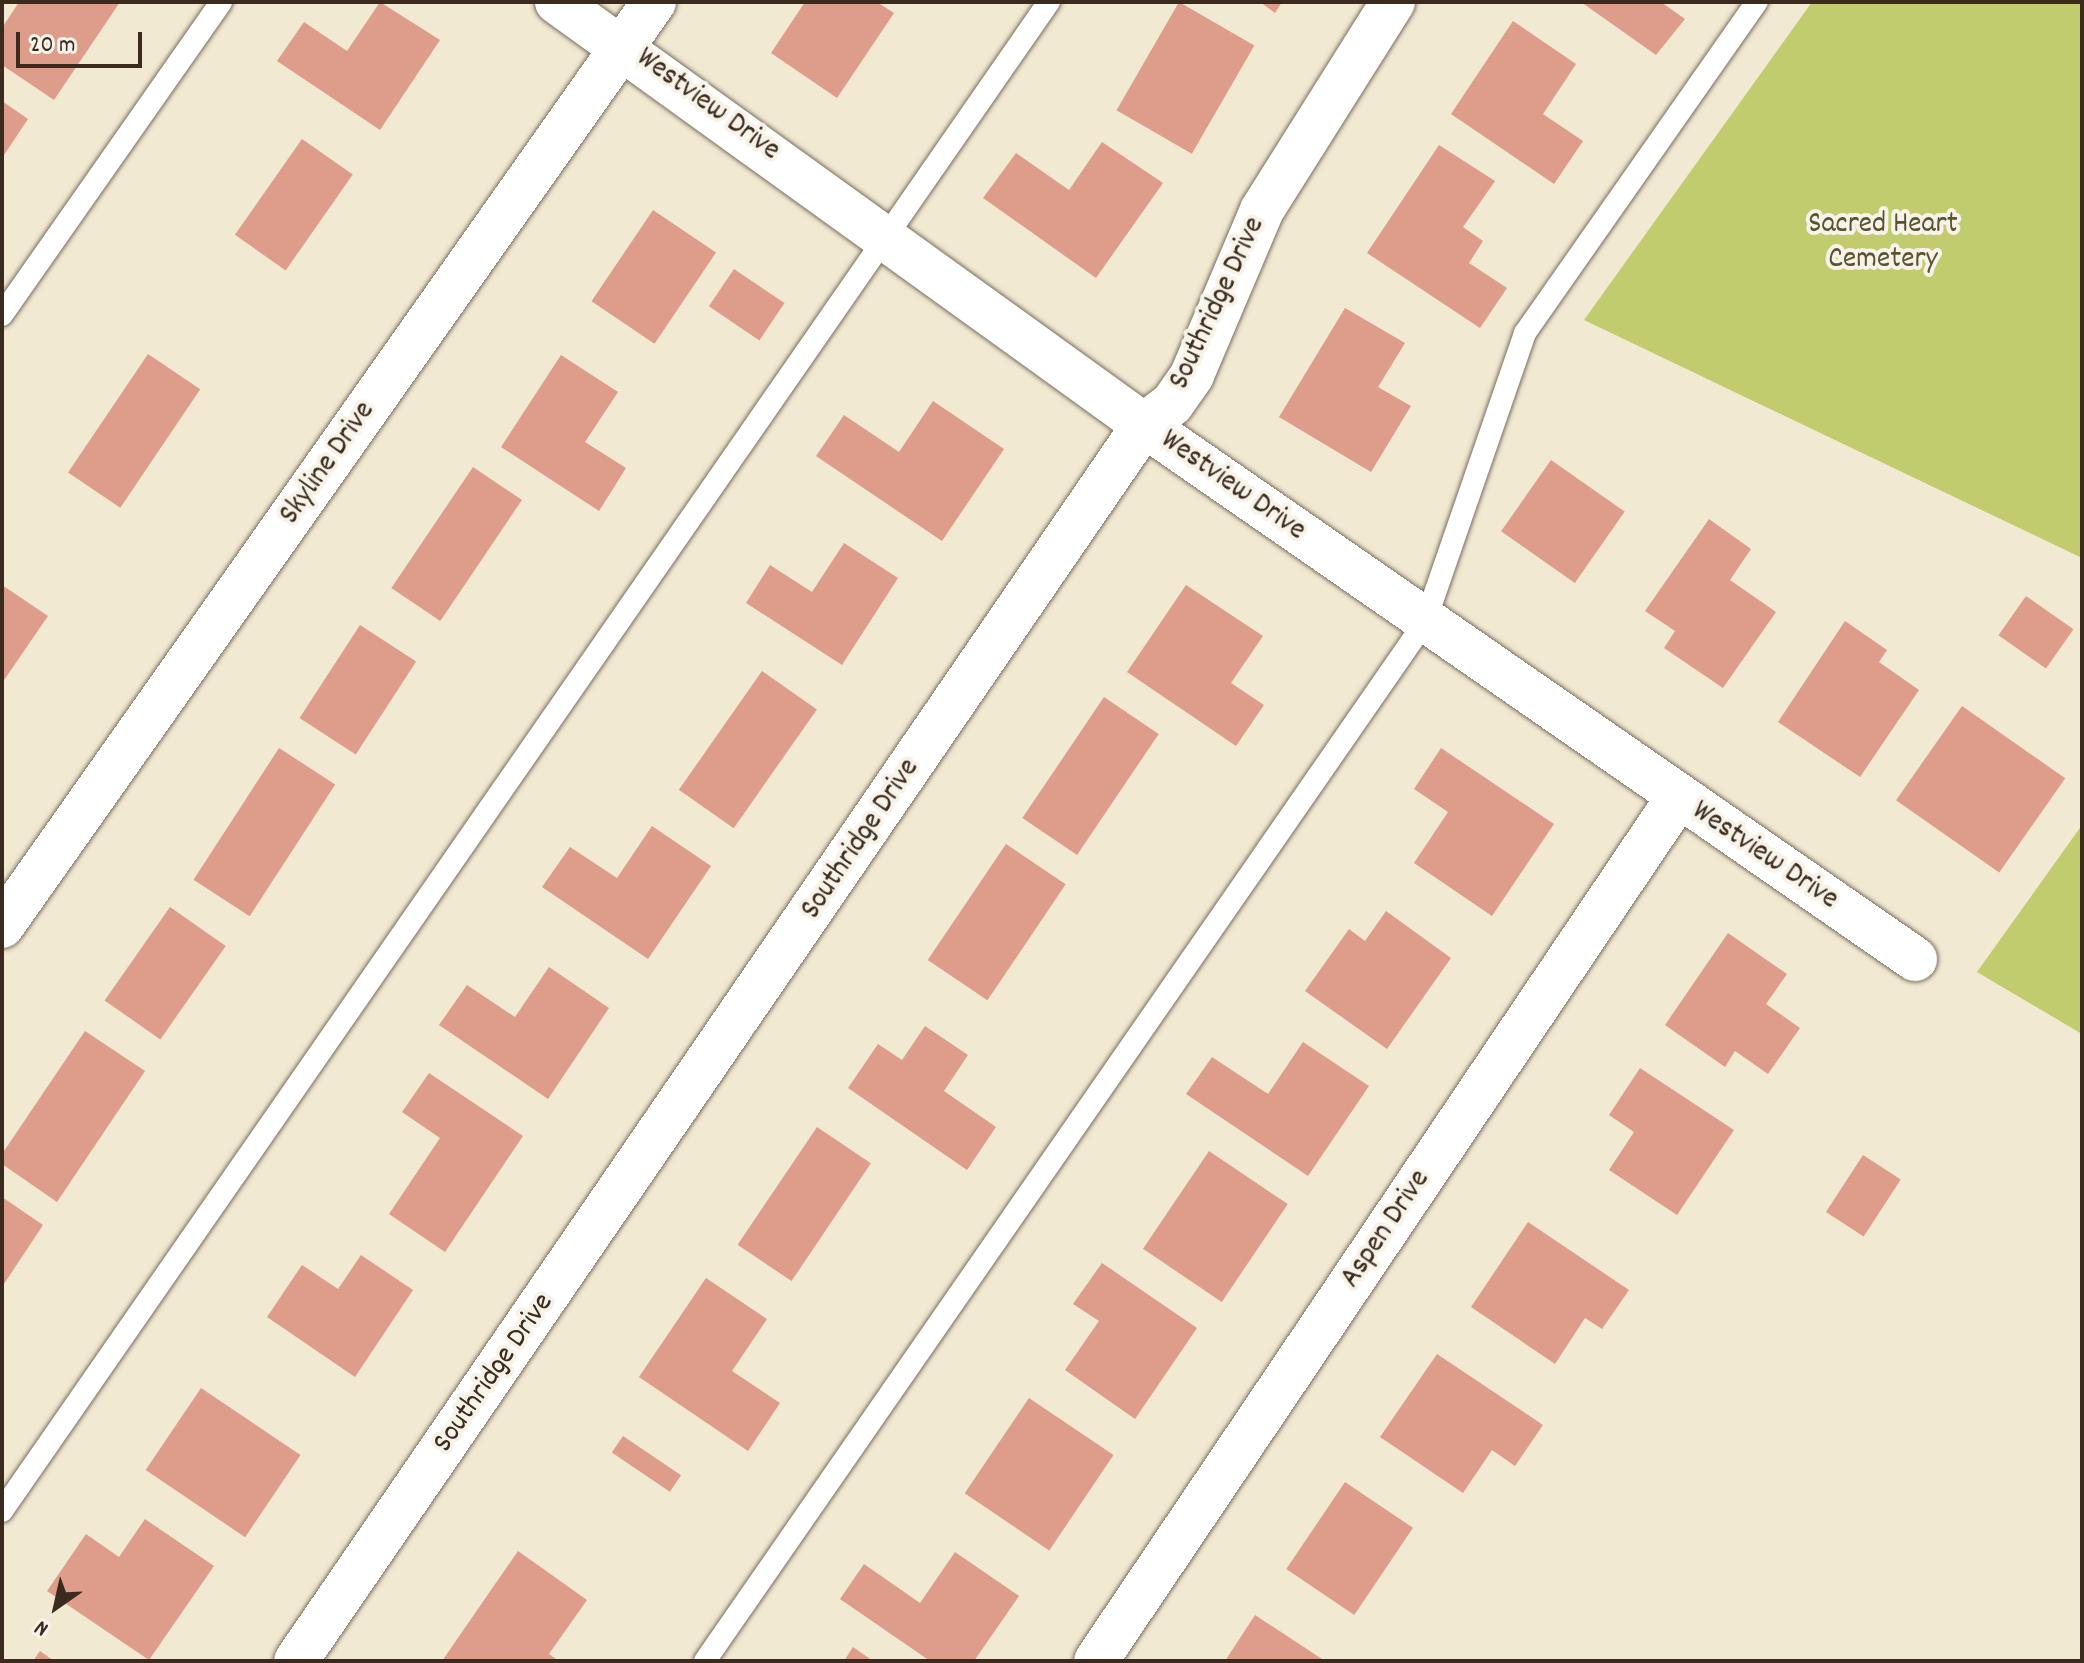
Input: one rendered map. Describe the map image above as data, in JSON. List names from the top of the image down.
{
  "streets": {
    "street": [
      "Westview Drive",
      "Southridge Drive",
      "Skyline Drive",
      "Aspen Drive"
    ]
  },
  "crossings": [
    ["Westview Drive", "Southridge Drive"],
    ["Westview Drive", "Skyline Drive"],
    ["Westview Drive", "Aspen Drive"]
  ],
  "parks": ["Sacred Heart Cemetery"],
  "scale_bar": "20 m",
  "north": "bottom left"
}
